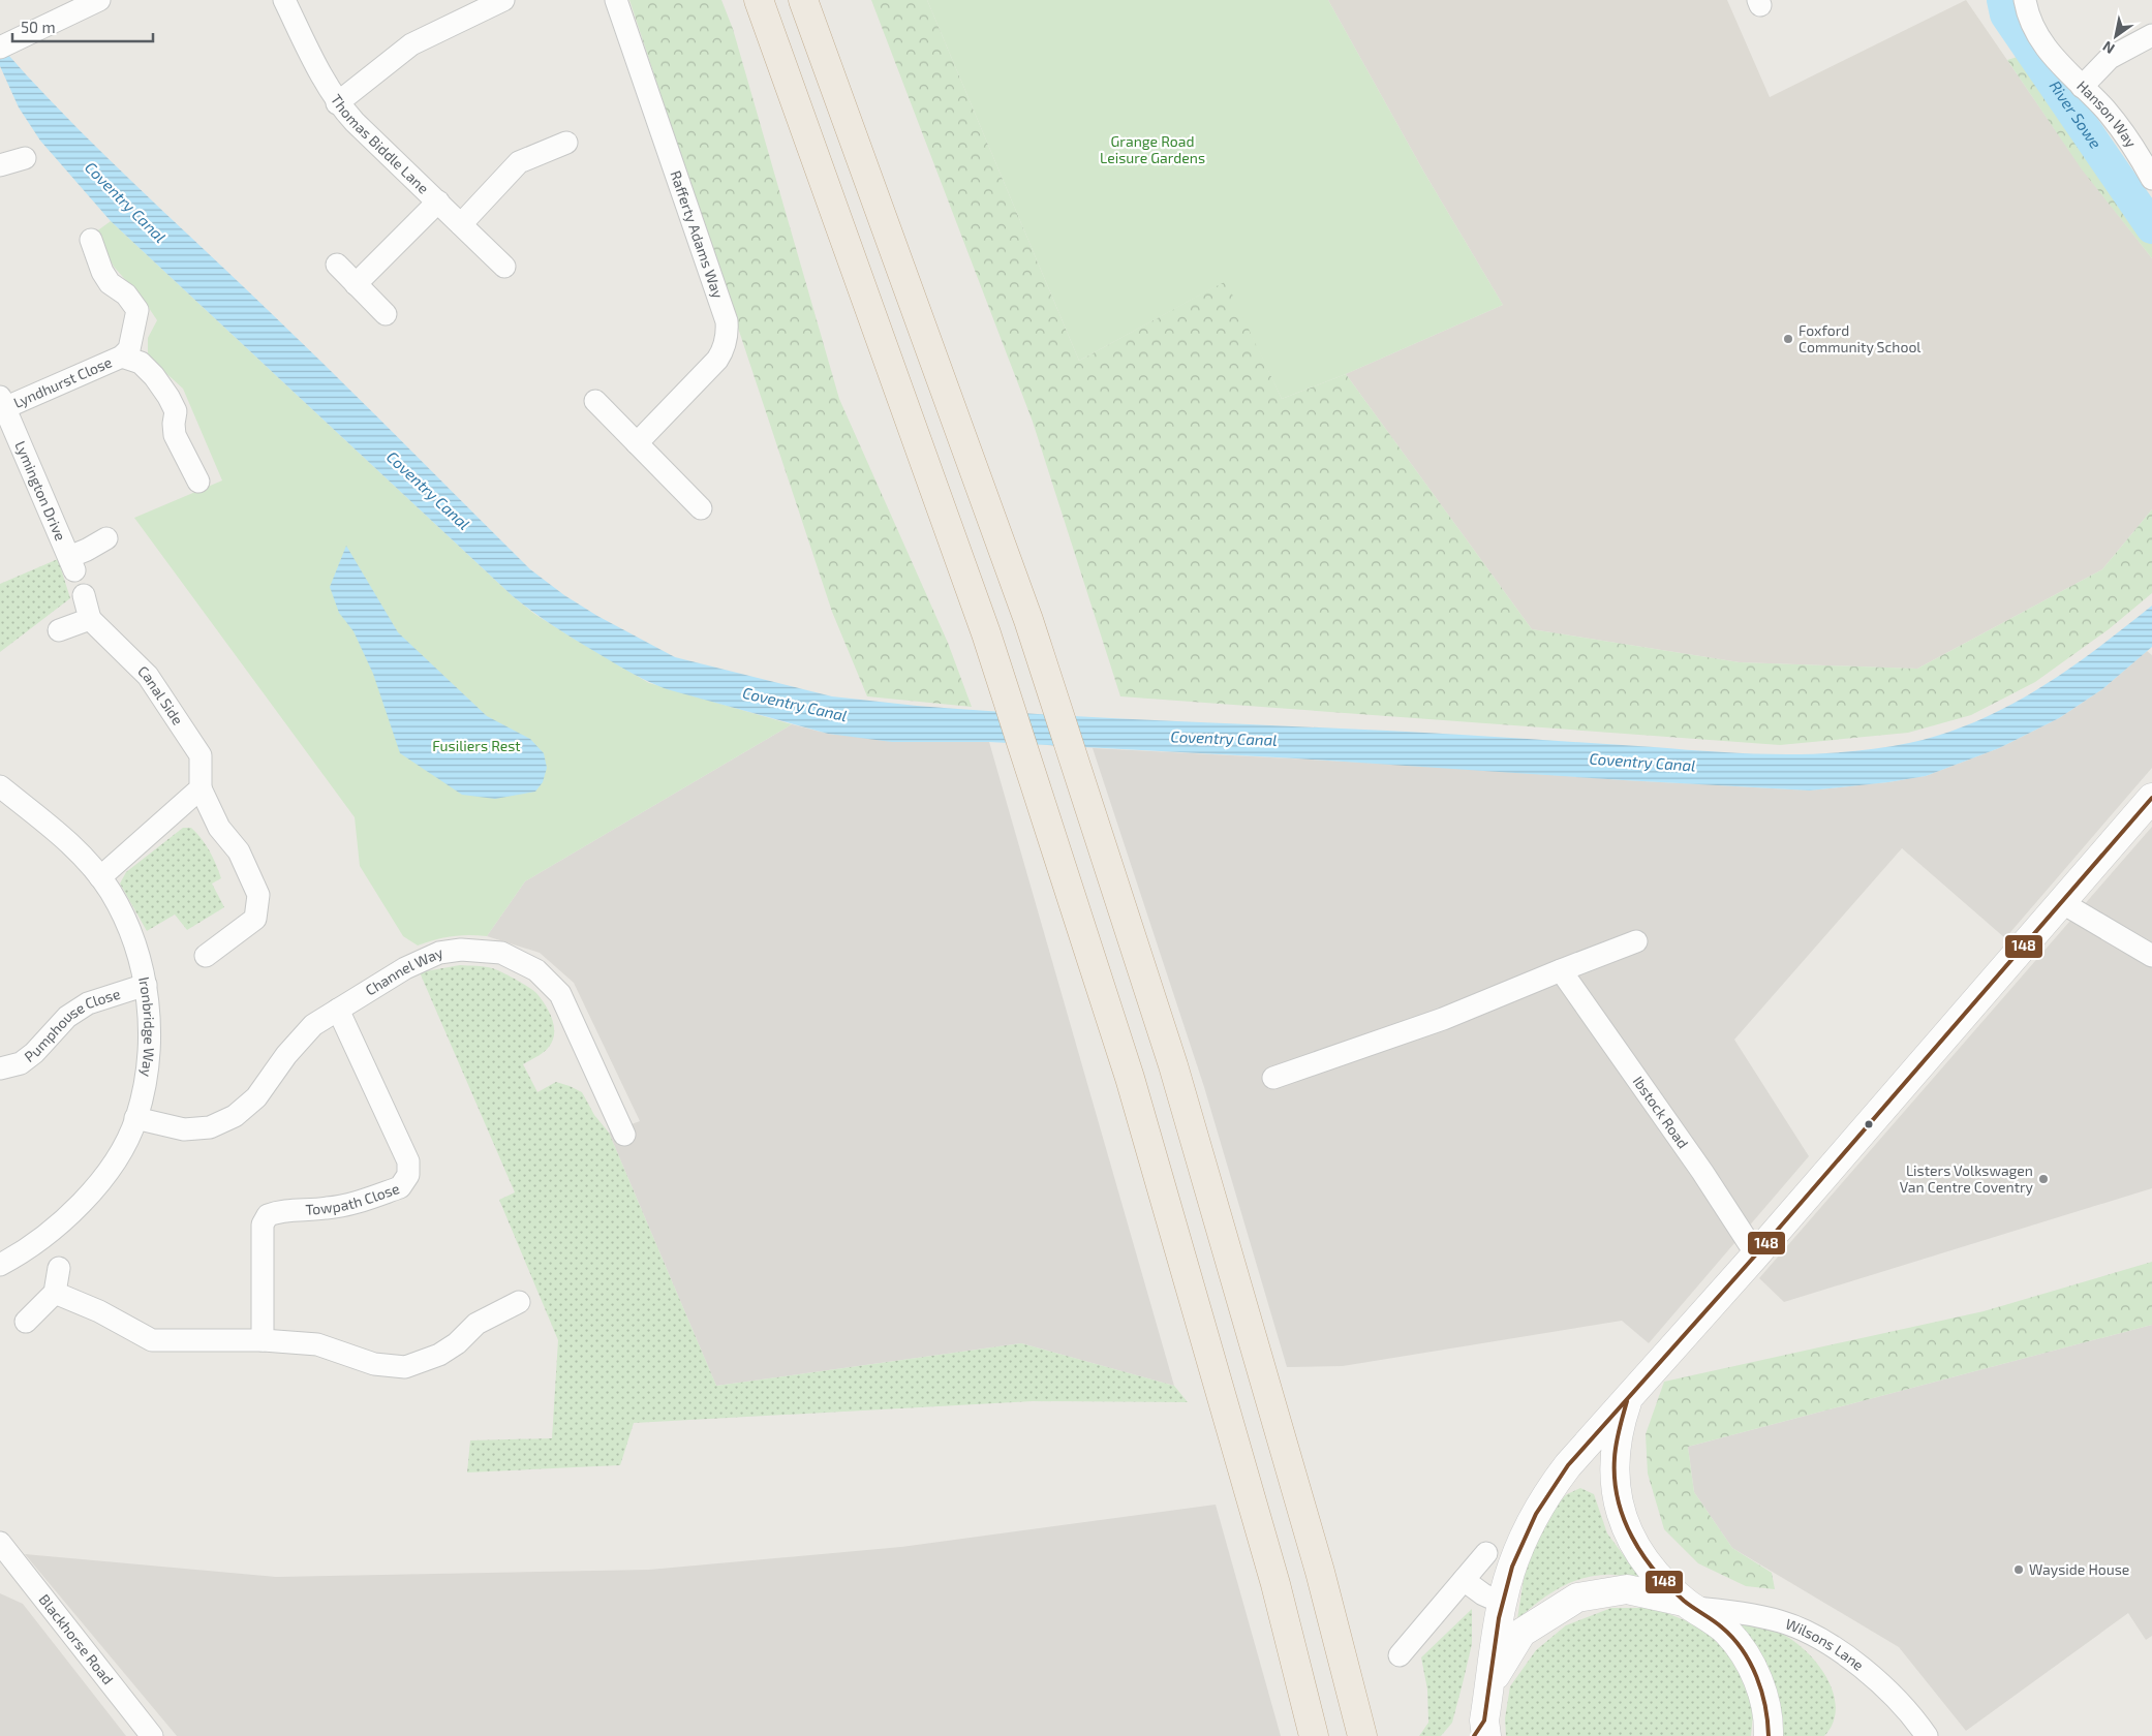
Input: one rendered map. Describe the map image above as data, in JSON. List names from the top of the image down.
{
  "streets": {
    "street": [
      "Hanson Way",
      "Thomas Biddle Lane",
      "Rafferty Adams Way",
      "Lyndhurst Close",
      "Lymington Drive",
      "Canal Side",
      "Channel Way",
      "Pumphouse Close",
      "Ironbridge Way",
      "Ibstock Road",
      "Towpath Close",
      "Blackhorse Road",
      "Wilsons Lane"
    ]
  },
  "crossings": [
    ["Lyndhurst Close", "Lymington Drive"],
    ["Channel Way", "Ironbridge Way"],
    ["Channel Way", "Towpath Close"],
    ["Pumphouse Close", "Ironbridge Way"]
  ],
  "water": ["River Sowe", "Coventry Canal"],
  "parks": ["Grange Road Leisure Gardens", "Fusiliers Rest"],
  "places": ["Foxford Community School", "Listers Volkswagen Van Centre Coventry", "Wayside House"],
  "lines": ["transit line 148"],
  "scale_bar": "50 m",
  "north": "bottom left"
}
